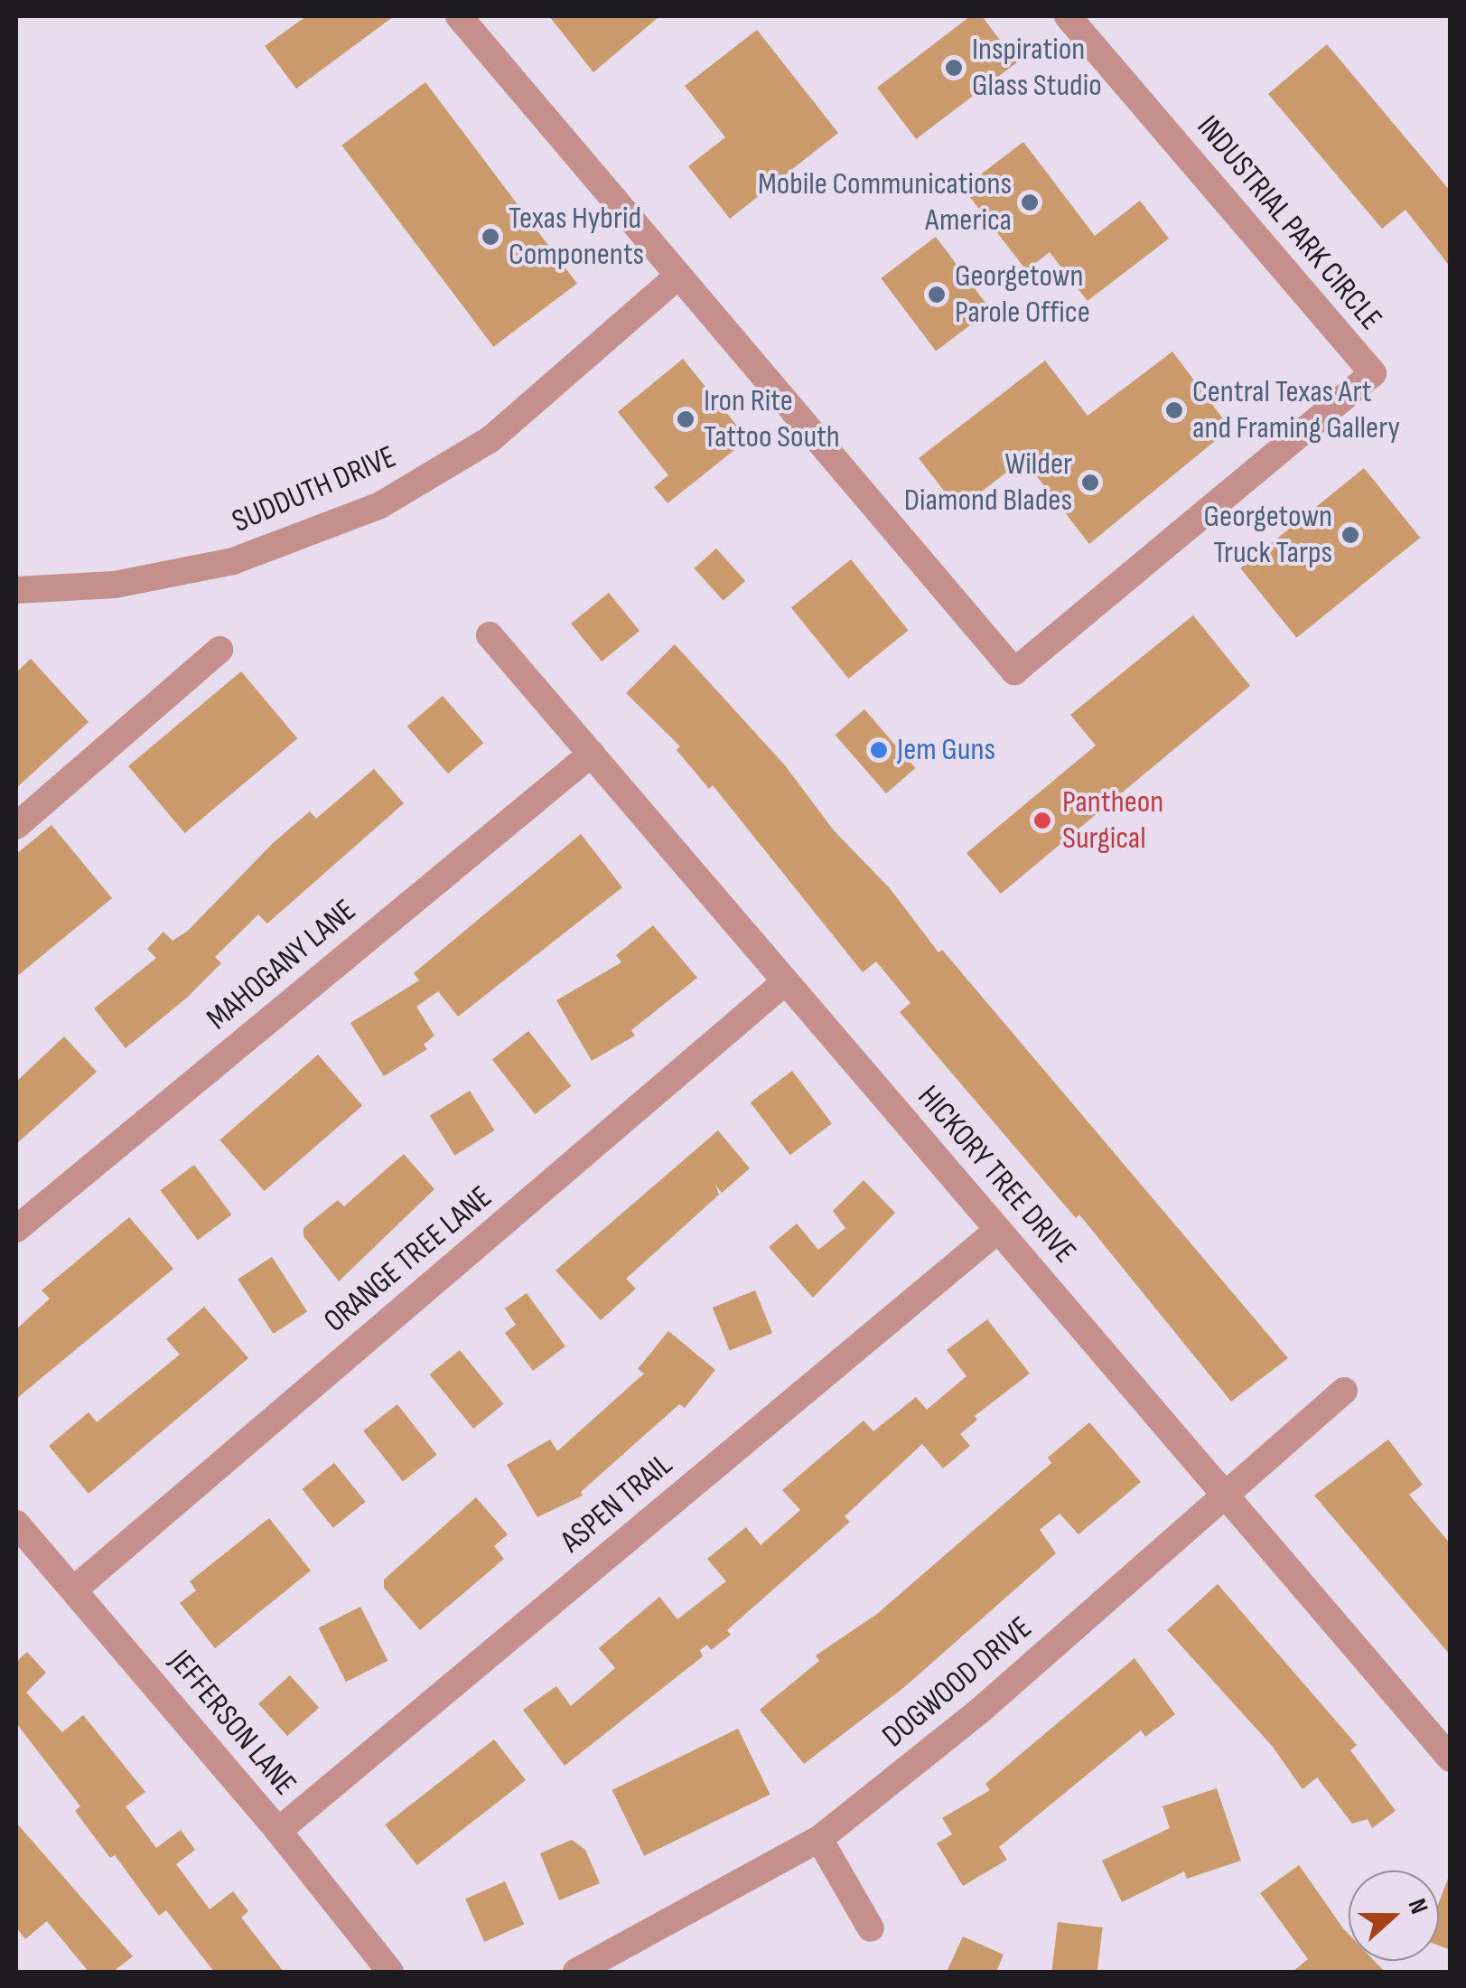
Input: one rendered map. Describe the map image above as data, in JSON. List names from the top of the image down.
{
  "streets": {
    "street": [
      "INDUSTRIAL PARK CIRCLE",
      "SUDDUTH DRIVE",
      "MAHOGANY LANE",
      "HICKORY TREE DRIVE",
      "ORANGE TREE LANE",
      "ASPEN TRAIL",
      "DOGWOOD DRIVE",
      "JEFFERSON LANE"
    ]
  },
  "crossings": [
    ["INDUSTRIAL PARK CIRCLE", "SUDDUTH DRIVE"],
    ["MAHOGANY LANE", "HICKORY TREE DRIVE"],
    ["HICKORY TREE DRIVE", "ORANGE TREE LANE"],
    ["HICKORY TREE DRIVE", "ASPEN TRAIL"],
    ["HICKORY TREE DRIVE", "DOGWOOD DRIVE"],
    ["ORANGE TREE LANE", "JEFFERSON LANE"],
    ["ASPEN TRAIL", "JEFFERSON LANE"]
  ],
  "places": [
    "Inspiration Glass Studio",
    "Mobile Communications America",
    "Texas Hybrid Components",
    "Georgetown Parole Office",
    "Central Texas Art and Framing Gallery",
    "Iron Rite Tattoo South",
    "Wilder Diamond Blades",
    "Georgetown Truck Tarps",
    "Jem Guns",
    "Pantheon Surgical"
  ],
  "north": "right"
}
